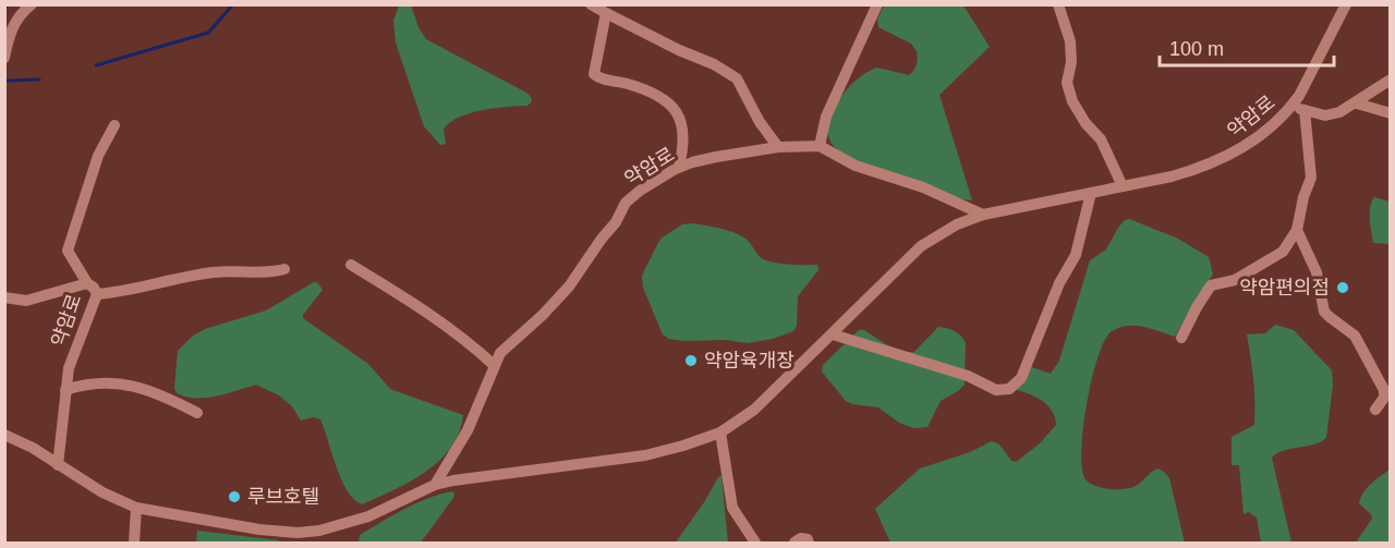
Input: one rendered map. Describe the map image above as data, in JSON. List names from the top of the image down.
{
  "streets": {
    "street": ["약암로"]
  },
  "places": ["약암편의점", "약암육개장", "루브호텔"],
  "scale_bar": "100 m"
}
